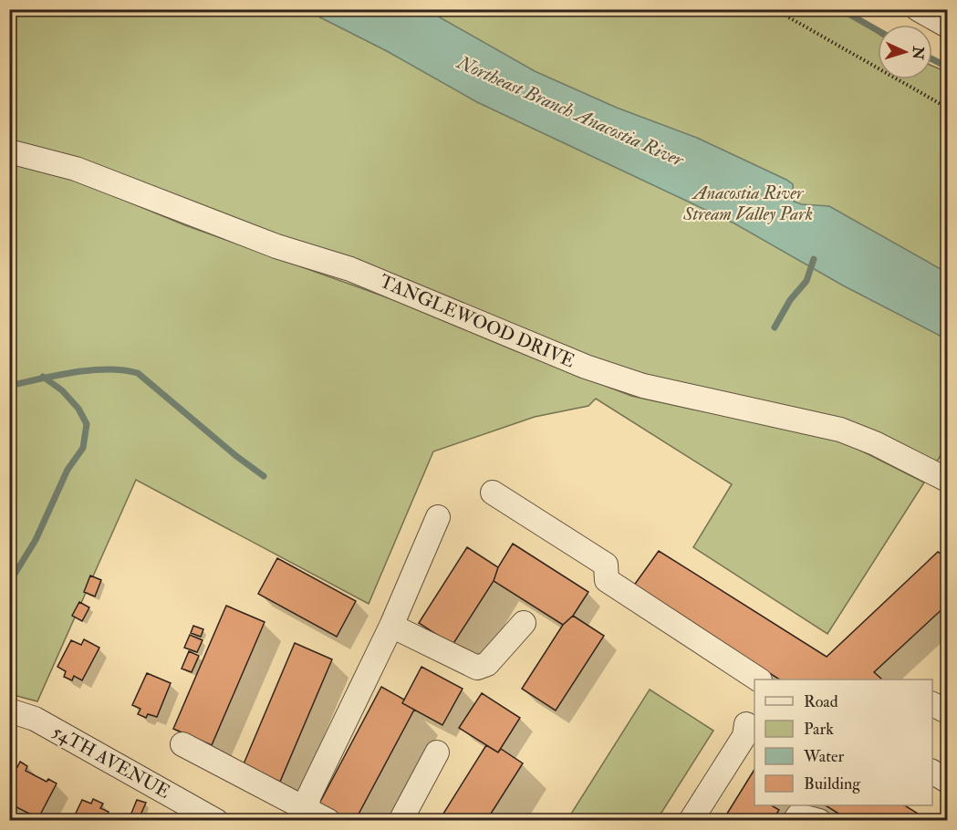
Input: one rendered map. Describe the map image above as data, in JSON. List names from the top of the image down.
{
  "streets": {
    "street": ["TANGLEWOOD DRIVE", "54TH AVENUE"]
  },
  "water": ["Northeast Branch Anacostia River"],
  "parks": ["Anacostia River Stream Valley Park"],
  "legend": [
    "Road",
    "Park",
    "Water",
    "Building"
  ],
  "north": "right"
}
